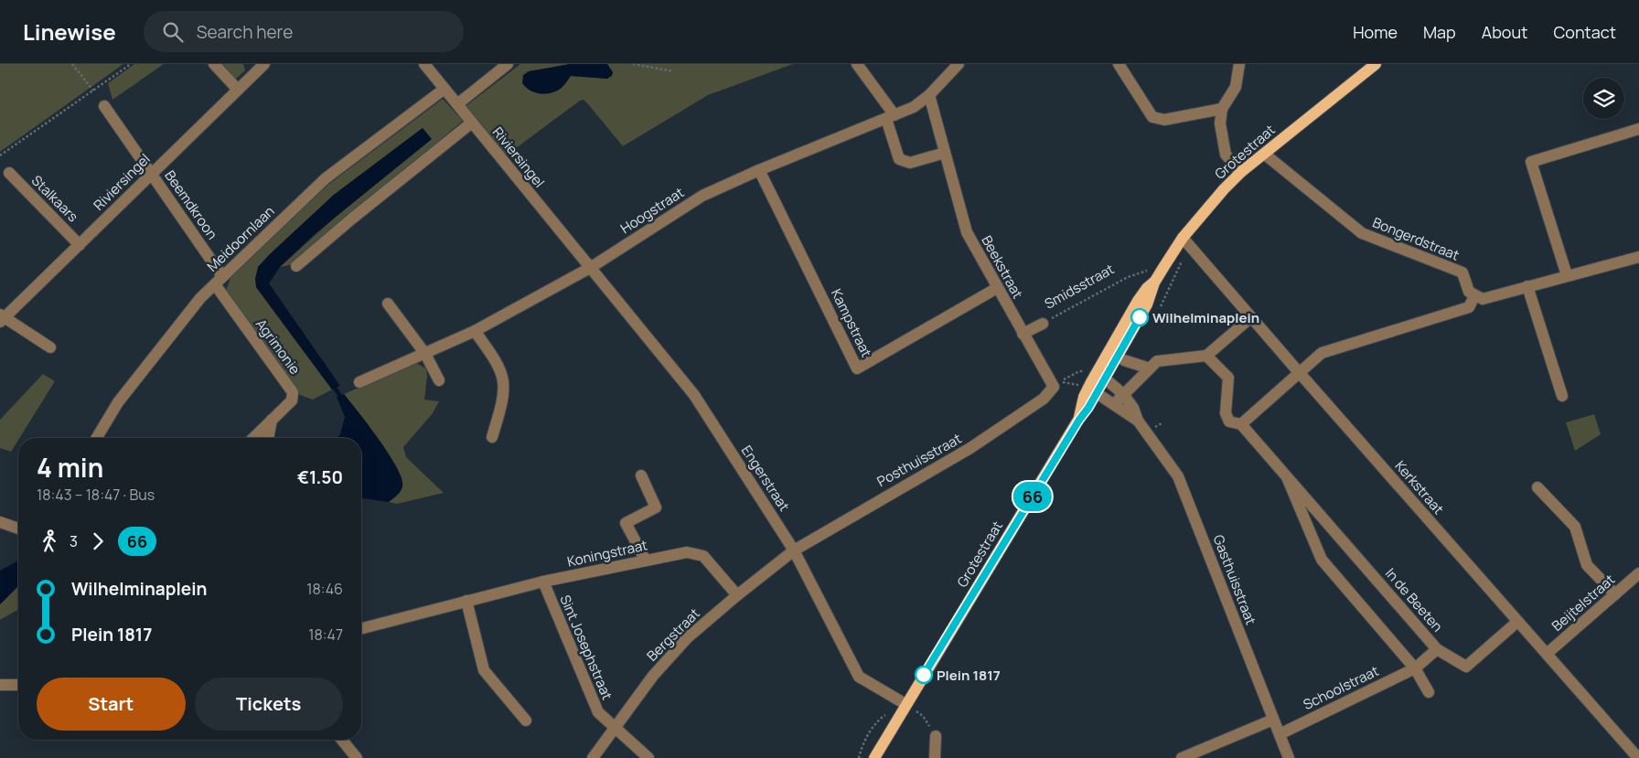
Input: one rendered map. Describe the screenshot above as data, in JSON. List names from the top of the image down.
{
  "streets": {
    "main road": ["Grotestraat"],
    "street": [
      "Riviersingel",
      "Stalkaars",
      "Beemdkroon",
      "Hoogstraat",
      "Meidoornlaan",
      "Bongerdstraat",
      "Beekstraat",
      "Smidsstraat",
      "Kampstraat",
      "Agrimonie",
      "Posthuisstraat",
      "Engerstraat",
      "Kerkstraat",
      "Koningstraat",
      "Gasthuisstraat",
      "In de Beeten",
      "Beijtelstraat",
      "Bergstraat",
      "Sint Josephstraat",
      "Schoolstraat"
    ]
  },
  "crossings": [
    ["Grotestraat", "Bongerdstraat"],
    ["Grotestraat", "Engerstraat"],
    ["Grotestraat", "Gasthuisstraat"],
    ["Riviersingel", "Stalkaars"],
    ["Riviersingel", "Beemdkroon"],
    ["Riviersingel", "Hoogstraat"],
    ["Riviersingel", "Meidoornlaan"],
    ["Riviersingel", "Engerstraat"],
    ["Beemdkroon", "Meidoornlaan"],
    ["Beemdkroon", "Agrimonie"],
    ["Hoogstraat", "Beekstraat"],
    ["Hoogstraat", "Kampstraat"],
    ["Hoogstraat", "Engerstraat"],
    ["Meidoornlaan", "Agrimonie"],
    ["Beekstraat", "Smidsstraat"],
    ["Beekstraat", "Kampstraat"],
    ["Beekstraat", "Posthuisstraat"],
    ["Posthuisstraat", "Engerstraat"],
    ["Posthuisstraat", "Bergstraat"],
    ["Engerstraat", "Bergstraat"],
    ["Kerkstraat", "Beijtelstraat"],
    ["Koningstraat", "Bergstraat"],
    ["Koningstraat", "Sint Josephstraat"],
    ["Gasthuisstraat", "Schoolstraat"],
    ["In de Beeten", "Schoolstraat"],
    ["Bergstraat", "Sint Josephstraat"]
  ],
  "places": ["Wilhelminaplein", "Plein 1817"],
  "lines": ["bus line 66"],
  "page": {
    "header": "Linewise",
    "search": "Search here",
    "nav": [
      "Home",
      "Map",
      "About",
      "Contact"
    ],
    "on_map": "66",
    "heading": ["4 min", "18:43 – 18:47 · Bus", "€1.50"],
    "legs": ["3", "66"],
    "list": [
      {
        "name": "Wilhelminaplein",
        "value": "18:46"
      },
      {
        "name": "Plein 1817",
        "value": "18:47"
      }
    ],
    "buttons": ["Start", "Tickets"]
  }
}
